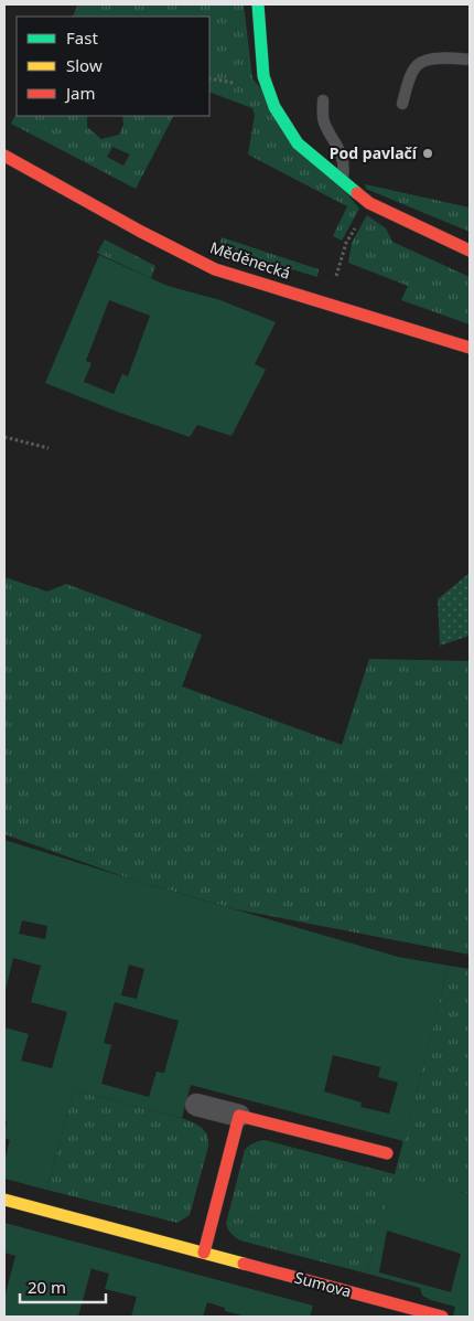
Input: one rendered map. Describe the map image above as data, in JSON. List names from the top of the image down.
{
  "streets": {
    "street": ["Měděnecká", "Sumova"]
  },
  "places": ["Pod pavlačí"],
  "legend": ["Fast", "Slow", "Jam"],
  "scale_bar": "20 m"
}
